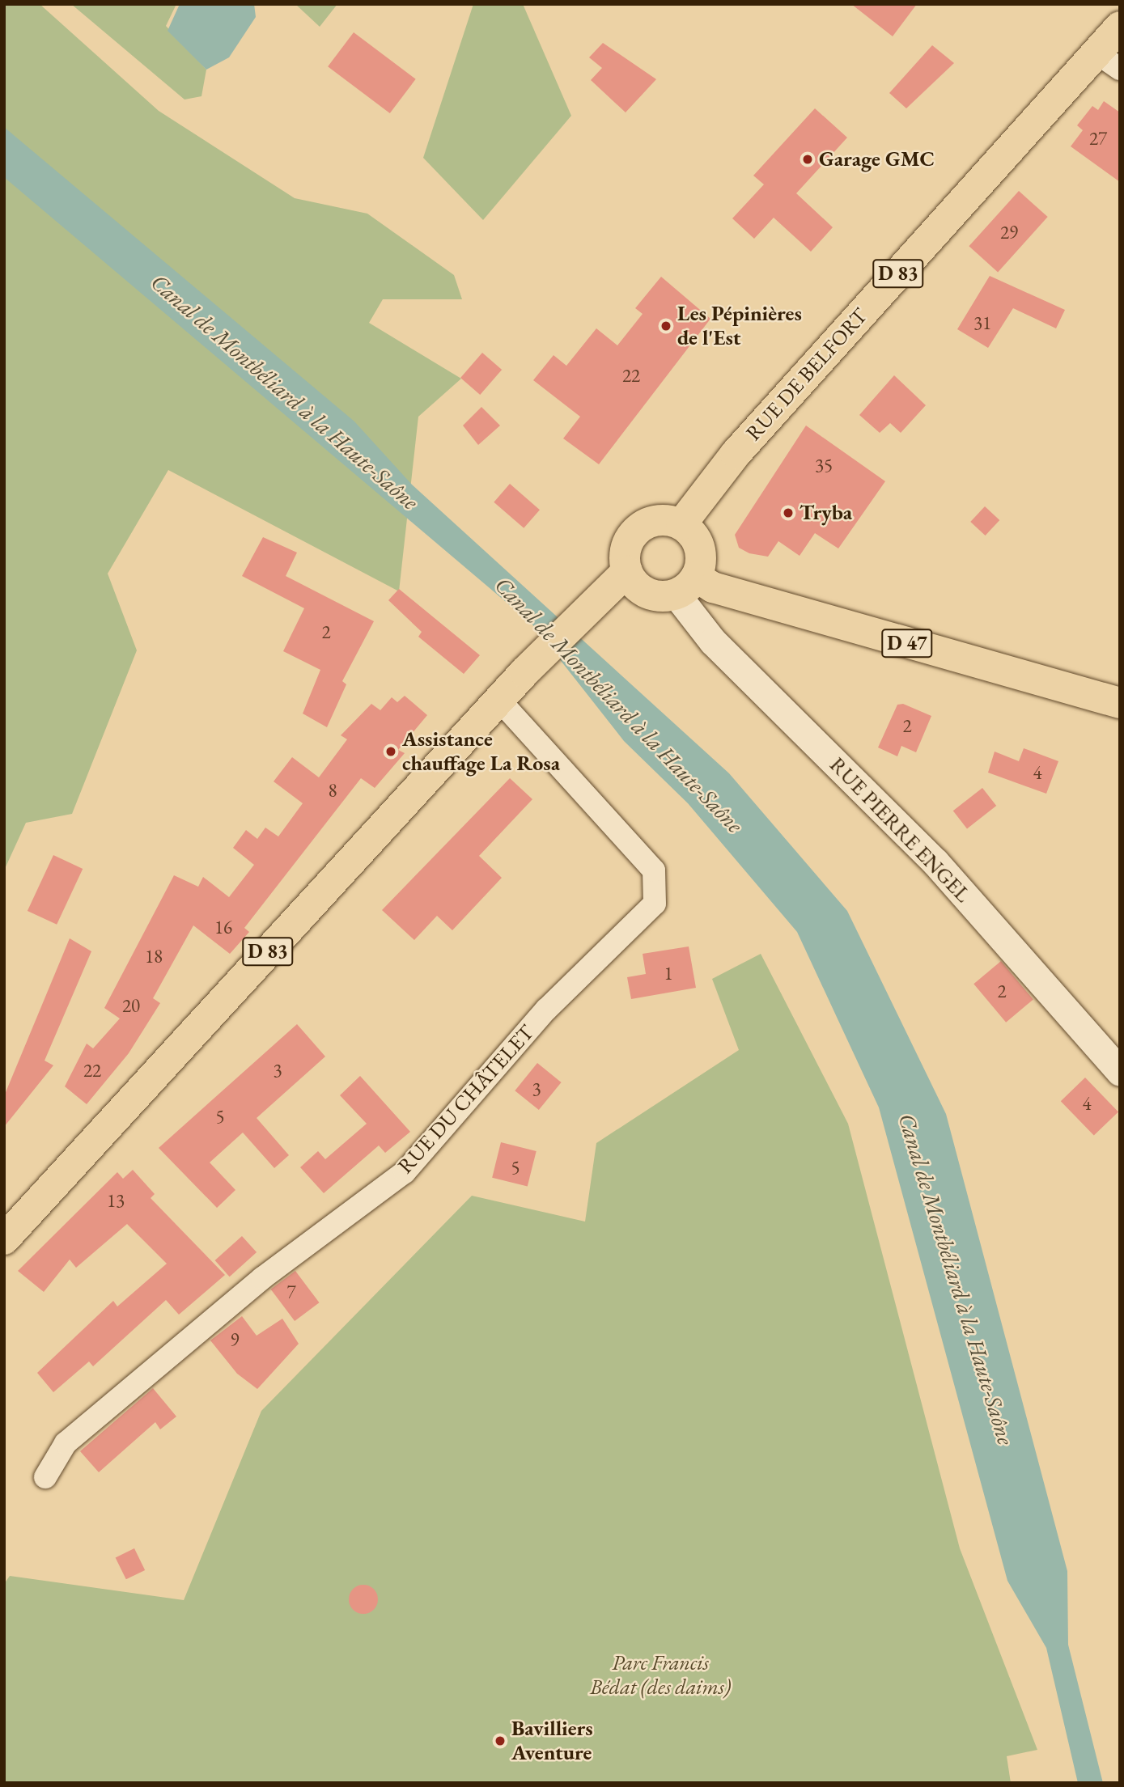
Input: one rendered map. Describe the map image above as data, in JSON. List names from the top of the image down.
{
  "streets": {
    "main road": ["D 83", "RUE DE BELFORT", "D 47"],
    "street": ["RUE PIERRE ENGEL", "RUE DU CHÂTELET"]
  },
  "crossings": [
    ["D 83", "RUE DE BELFORT"],
    ["D 83", "D 47"],
    ["D 83", "RUE PIERRE ENGEL"],
    ["D 83", "RUE DU CHÂTELET"],
    ["RUE DE BELFORT", "D 47"],
    ["RUE DE BELFORT", "RUE PIERRE ENGEL"],
    ["D 47", "RUE PIERRE ENGEL"]
  ],
  "water": ["Canal de Montbéliard à la Haute-Saône"],
  "parks": ["Parc Francis Bédat (des daims)"],
  "places": [
    "Garage GMC",
    "Les Pépinières de l'Est",
    "Tryba",
    "Assistance chauffage La Rosa",
    "Bavilliers Aventure"
  ],
  "house_numbers": [
    "27",
    "29",
    "31",
    "22",
    "35",
    "2",
    "2",
    "4",
    "8",
    "16",
    "18",
    "1",
    "2",
    "20",
    "22",
    "3",
    "3",
    "4",
    "5",
    "5",
    "13",
    "7",
    "9"
  ]
}
